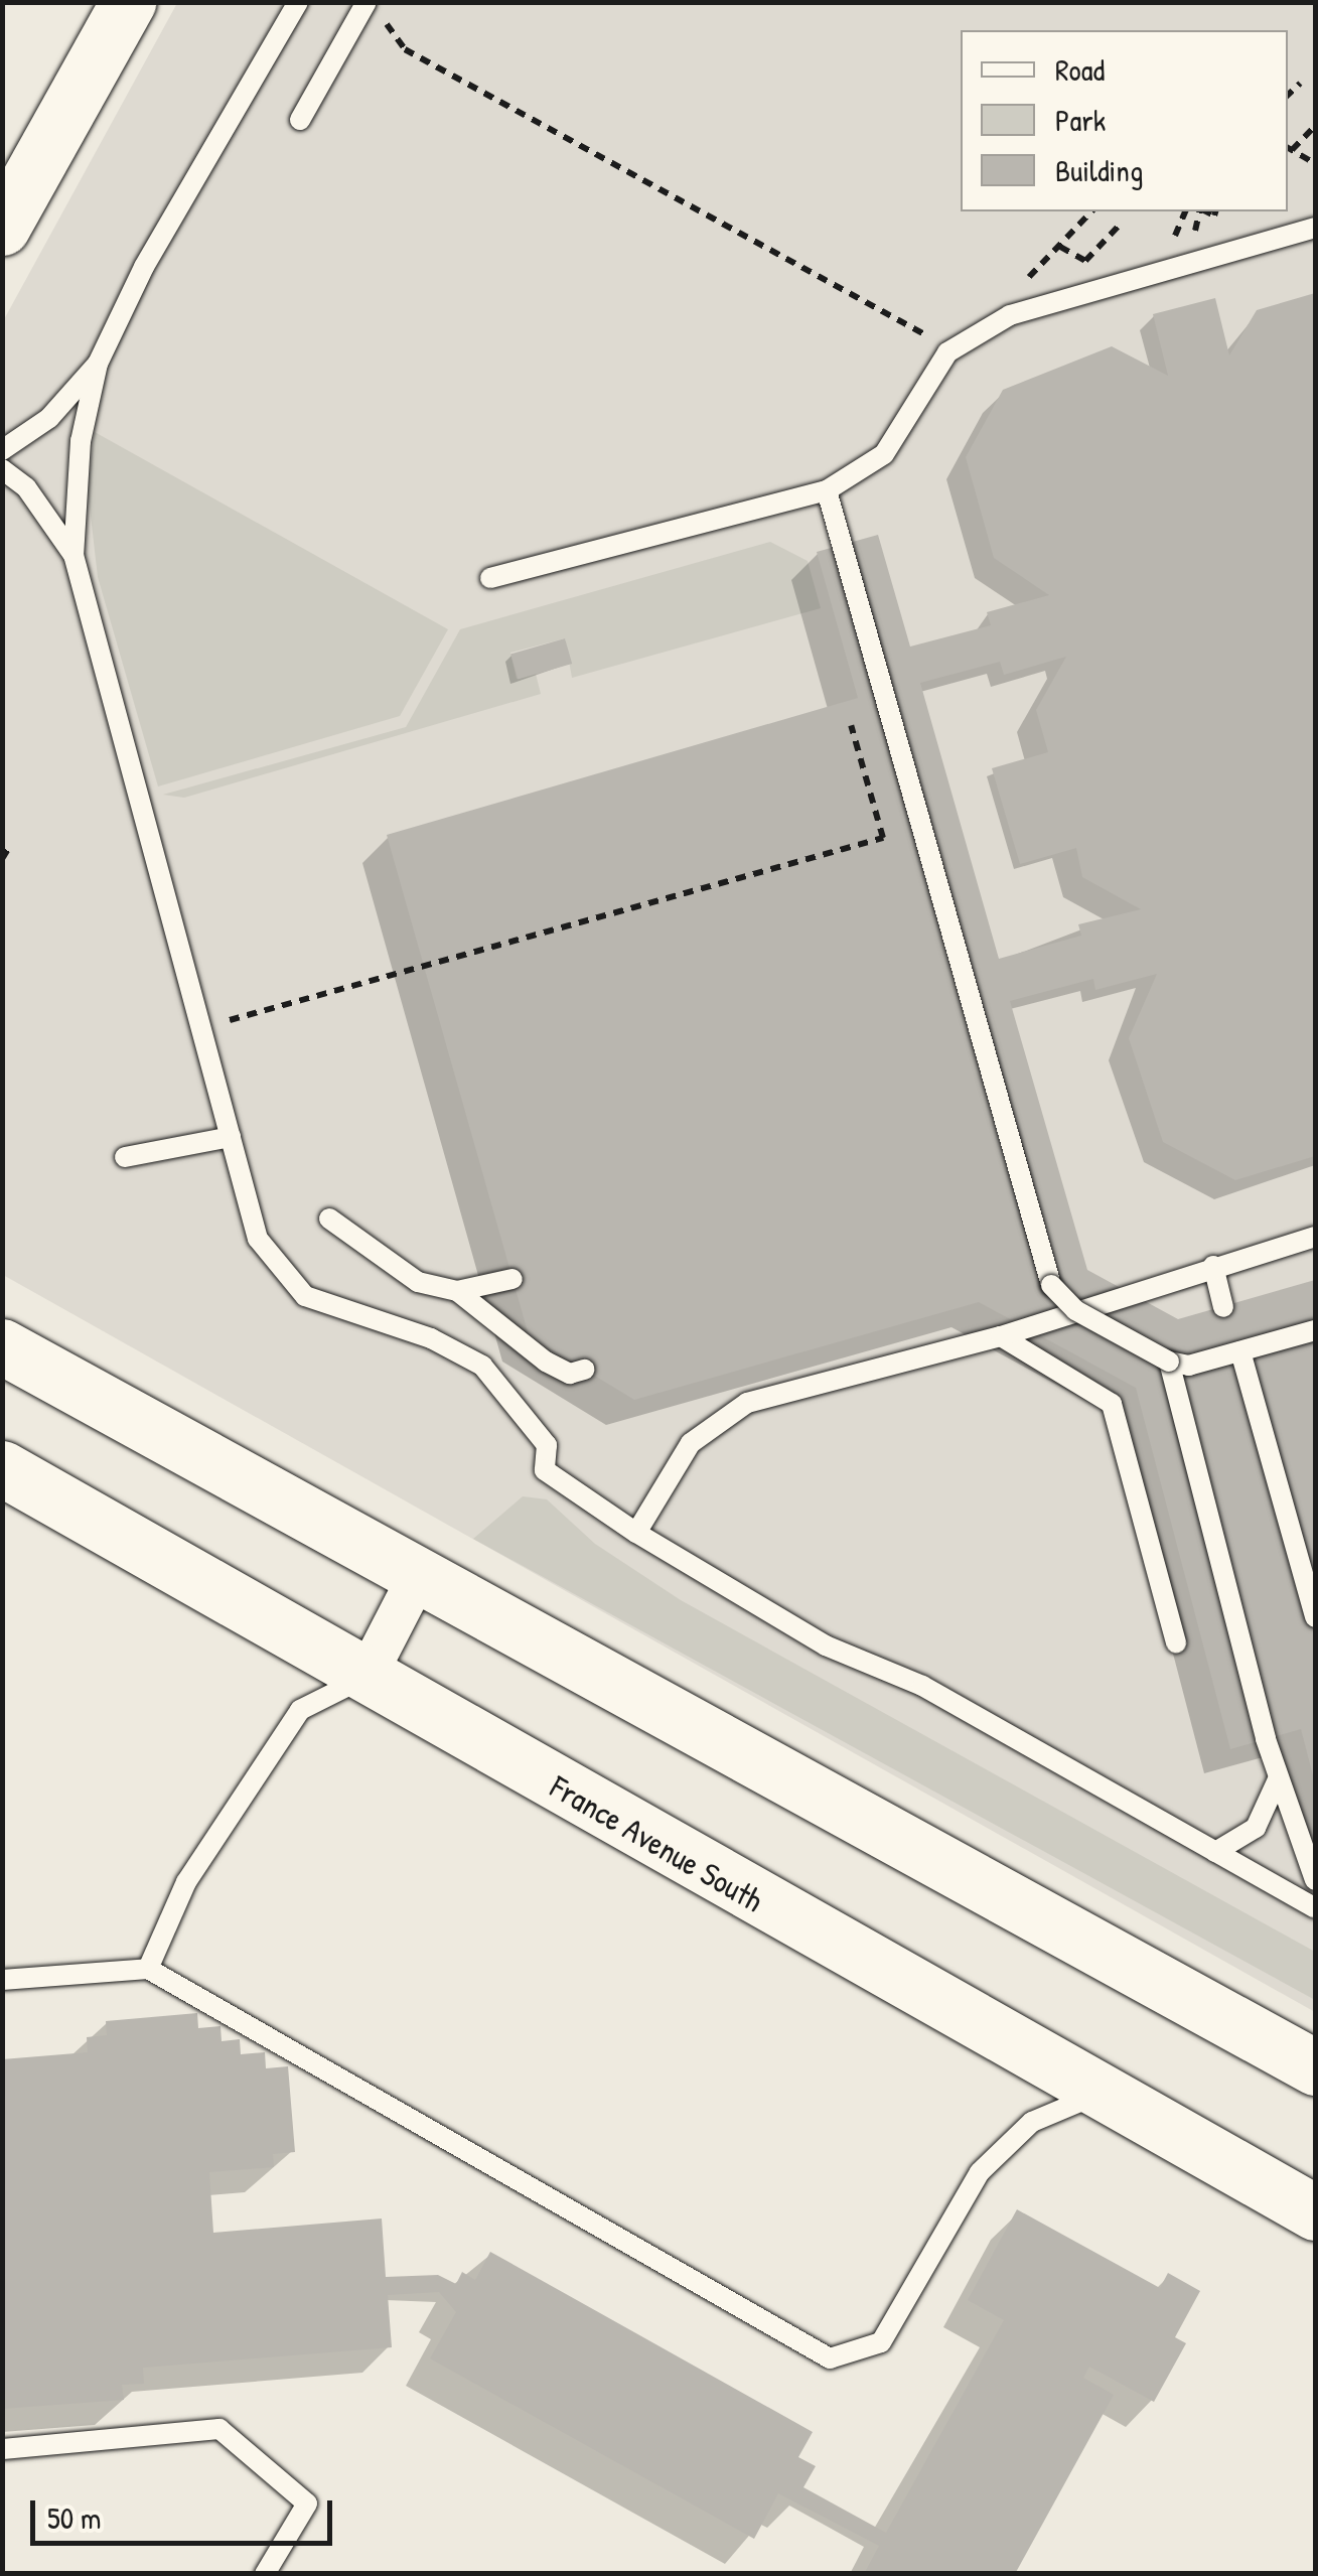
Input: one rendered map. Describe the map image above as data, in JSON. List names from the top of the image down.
{
  "streets": {
    "main road": ["France Avenue South"]
  },
  "legend": ["Road", "Park", "Building"],
  "scale_bar": "50 m"
}
